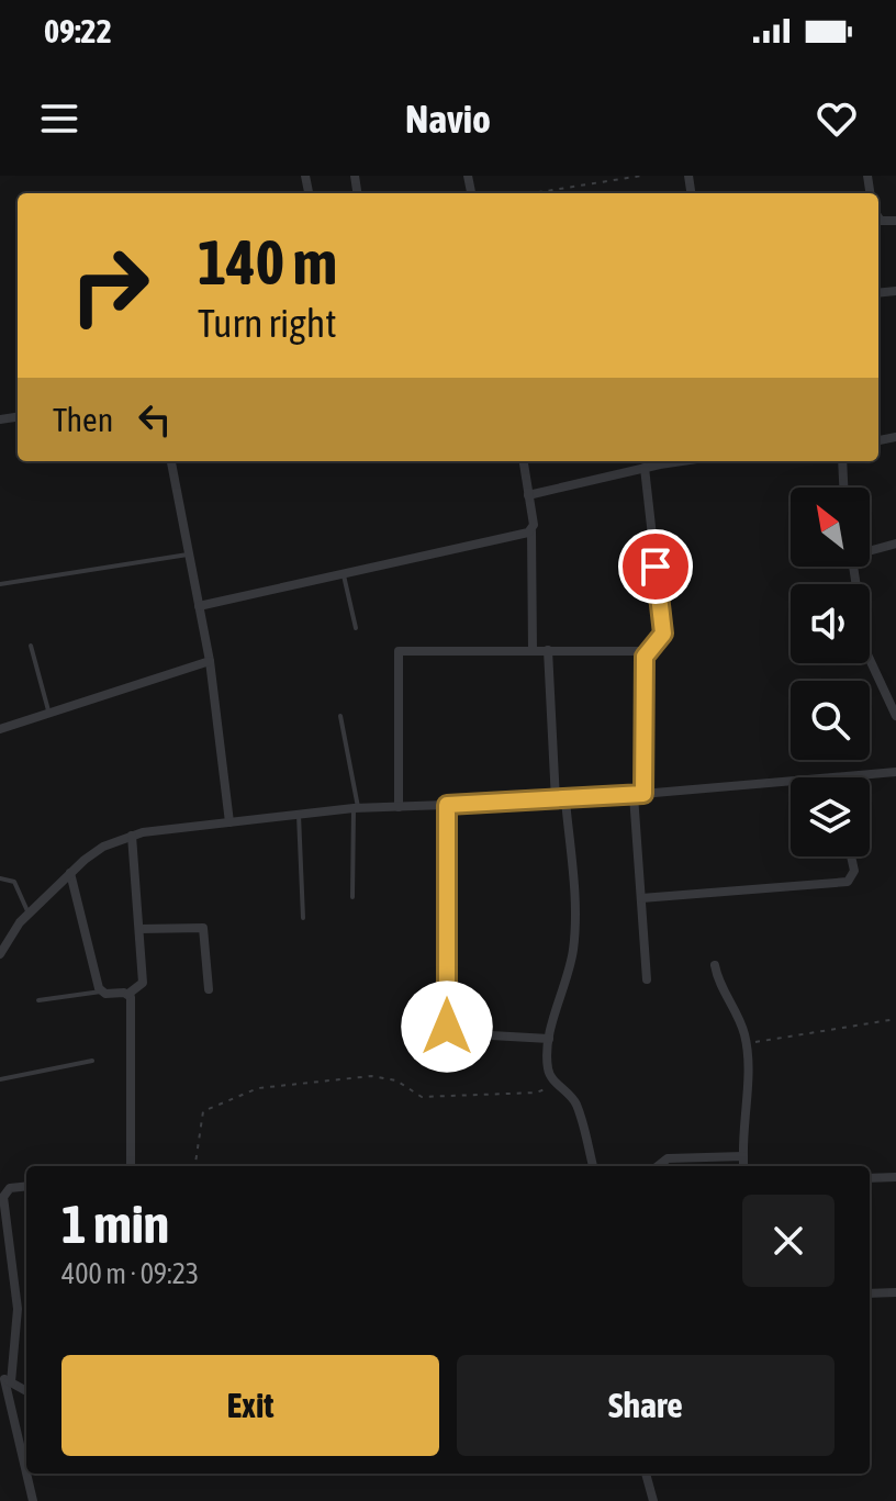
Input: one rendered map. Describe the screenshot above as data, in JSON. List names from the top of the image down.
{
  "north": "top left",
  "page": {
    "status": "09:22",
    "header": "Navio",
    "turn": ["140 m", "Turn right"],
    "then": "Then",
    "heading": ["1 min", "400 m · 09:23"],
    "buttons": ["Exit", "Share"]
  }
}
